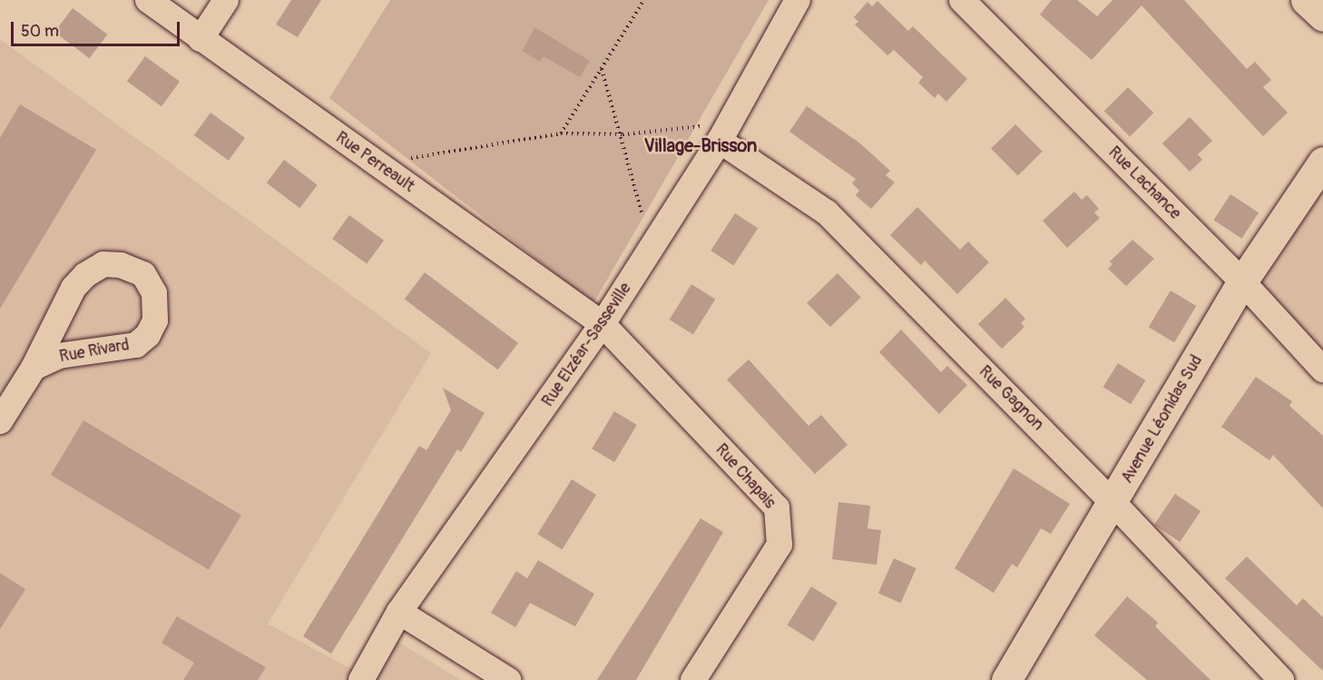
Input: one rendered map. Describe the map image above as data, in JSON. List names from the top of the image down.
{
  "streets": {
    "street": [
      "Rue Perreault",
      "Rue Lachance",
      "Rue Elzéar-Sasseville",
      "Rue Rivard",
      "Rue Gagnon",
      "Avenue Léonidas Sud",
      "Rue Chapais"
    ]
  },
  "crossings": [
    ["Rue Perreault", "Rue Elzéar-Sasseville"],
    ["Rue Perreault", "Rue Chapais"],
    ["Rue Lachance", "Avenue Léonidas Sud"],
    ["Rue Elzéar-Sasseville", "Rue Gagnon"],
    ["Rue Elzéar-Sasseville", "Rue Chapais"],
    ["Rue Gagnon", "Avenue Léonidas Sud"]
  ],
  "districts": ["Village-Brisson"],
  "scale_bar": "50 m"
}
